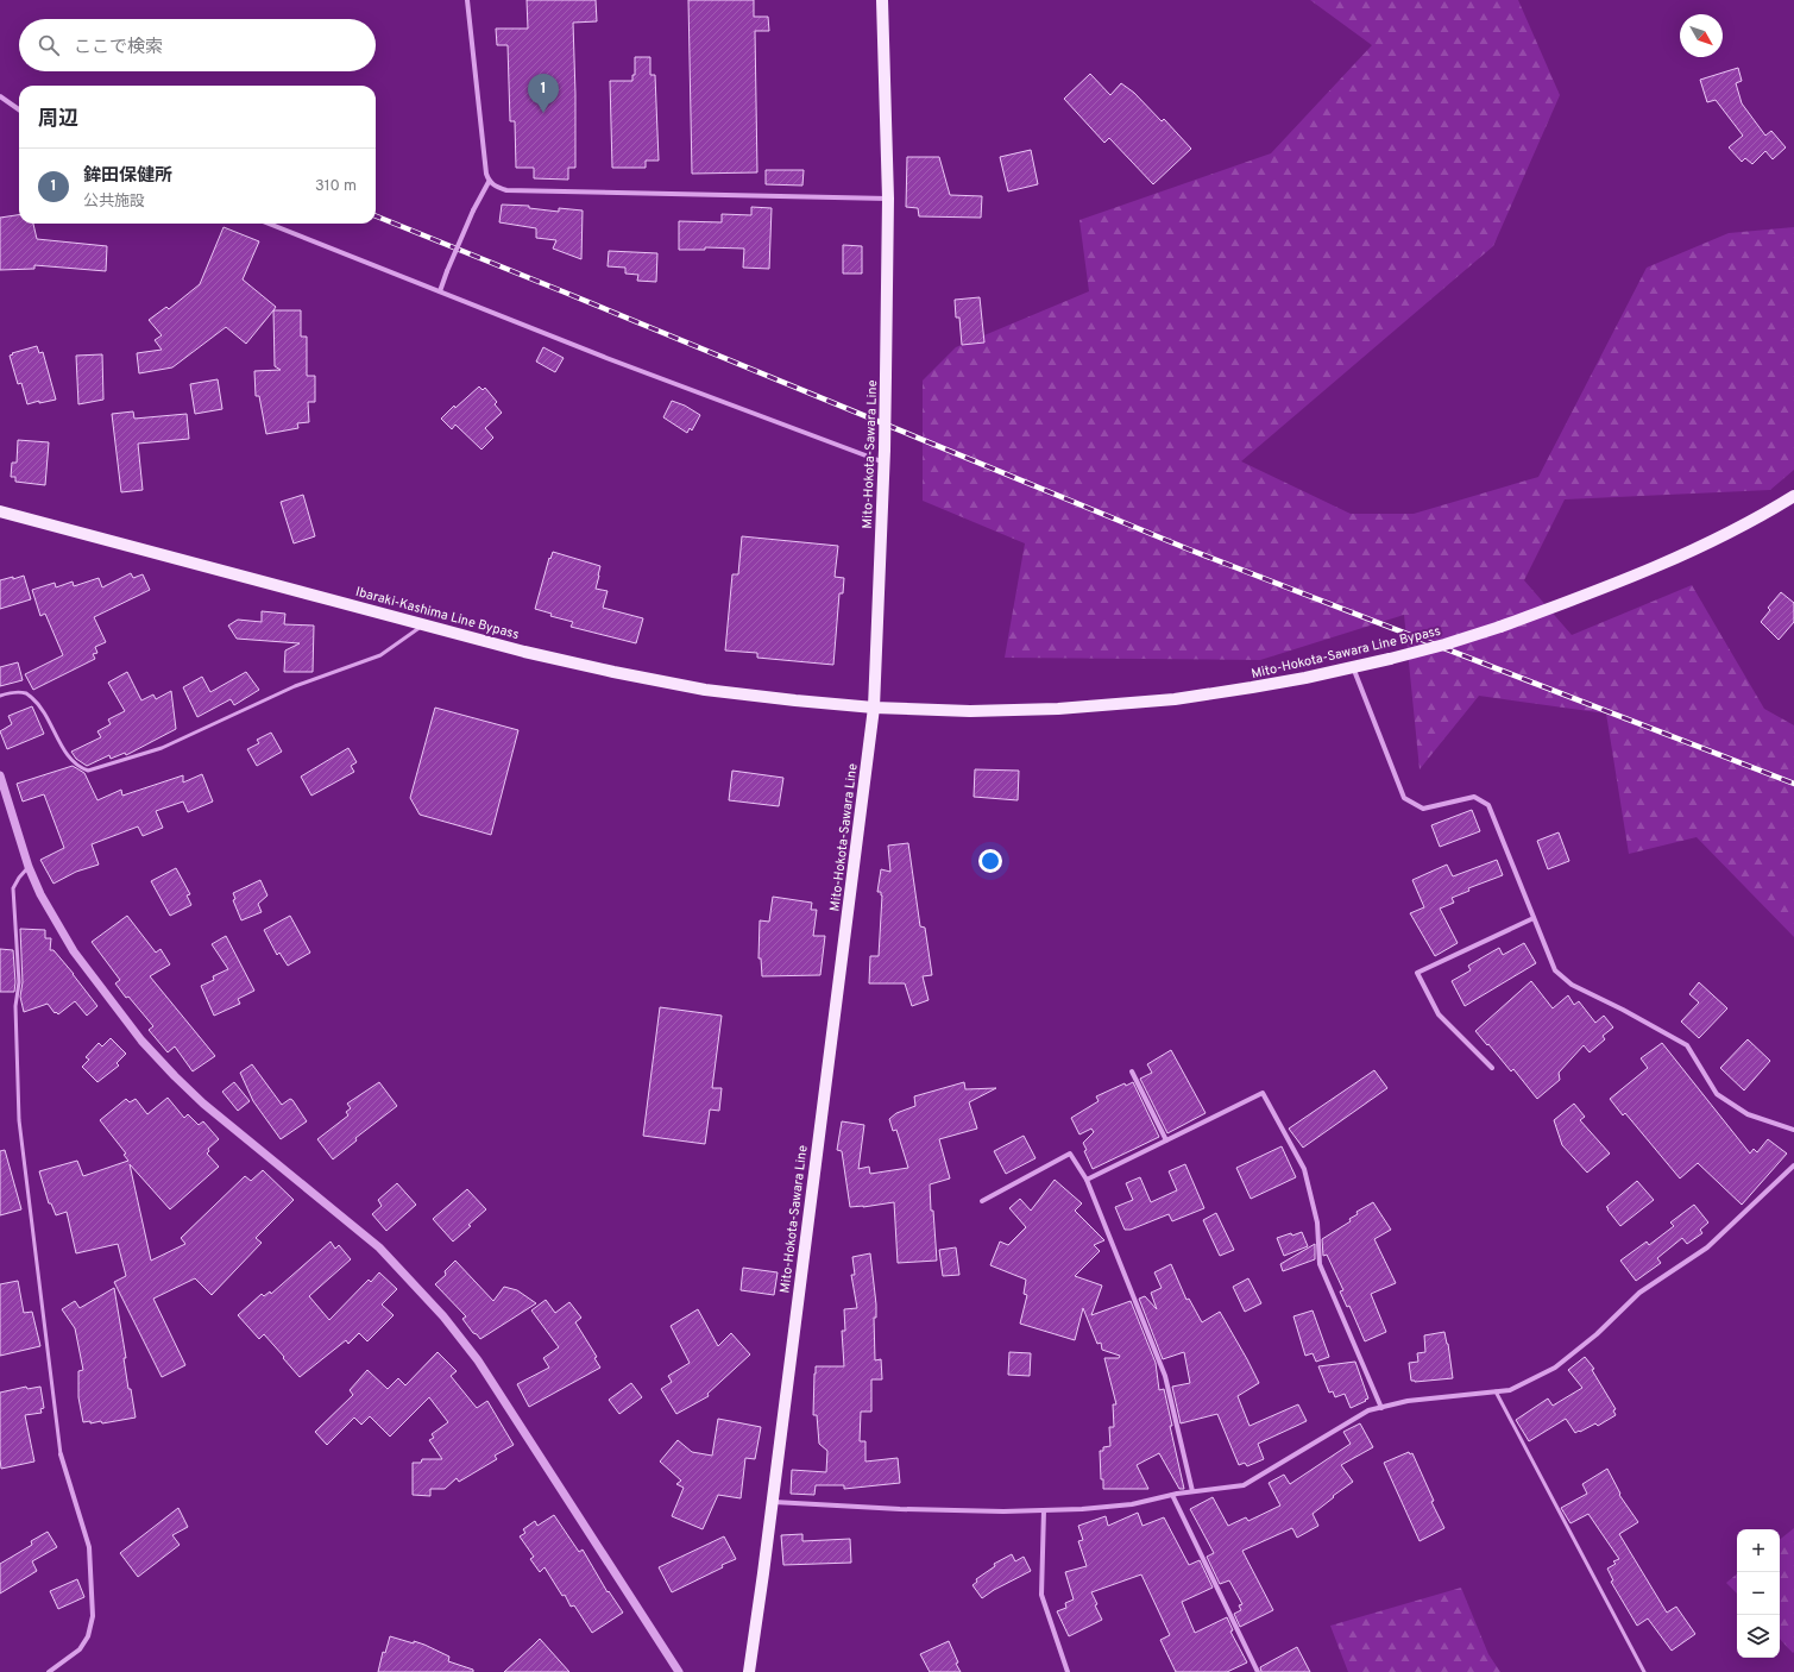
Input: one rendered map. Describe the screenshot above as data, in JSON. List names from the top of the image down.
{
  "streets": {
    "main road": ["Mito-Hokota-Sawara Line", "Ibaraki-Kashima Line Bypass", "Mito-Hokota-Sawara Line Bypass"]
  },
  "crossings": [
    ["Mito-Hokota-Sawara Line", "Ibaraki-Kashima Line Bypass"],
    ["Mito-Hokota-Sawara Line", "Mito-Hokota-Sawara Line Bypass"],
    ["Ibaraki-Kashima Line Bypass", "Mito-Hokota-Sawara Line Bypass"]
  ],
  "north": "bottom right",
  "page": {
    "search": "ここで検索",
    "pins": "1",
    "heading": "周辺",
    "list": [
      {
        "mark": "1",
        "name": "鉾田保健所",
        "note": "公共施設",
        "value": "310 m"
      }
    ],
    "map_buttons": ["+", "−"]
  }
}
